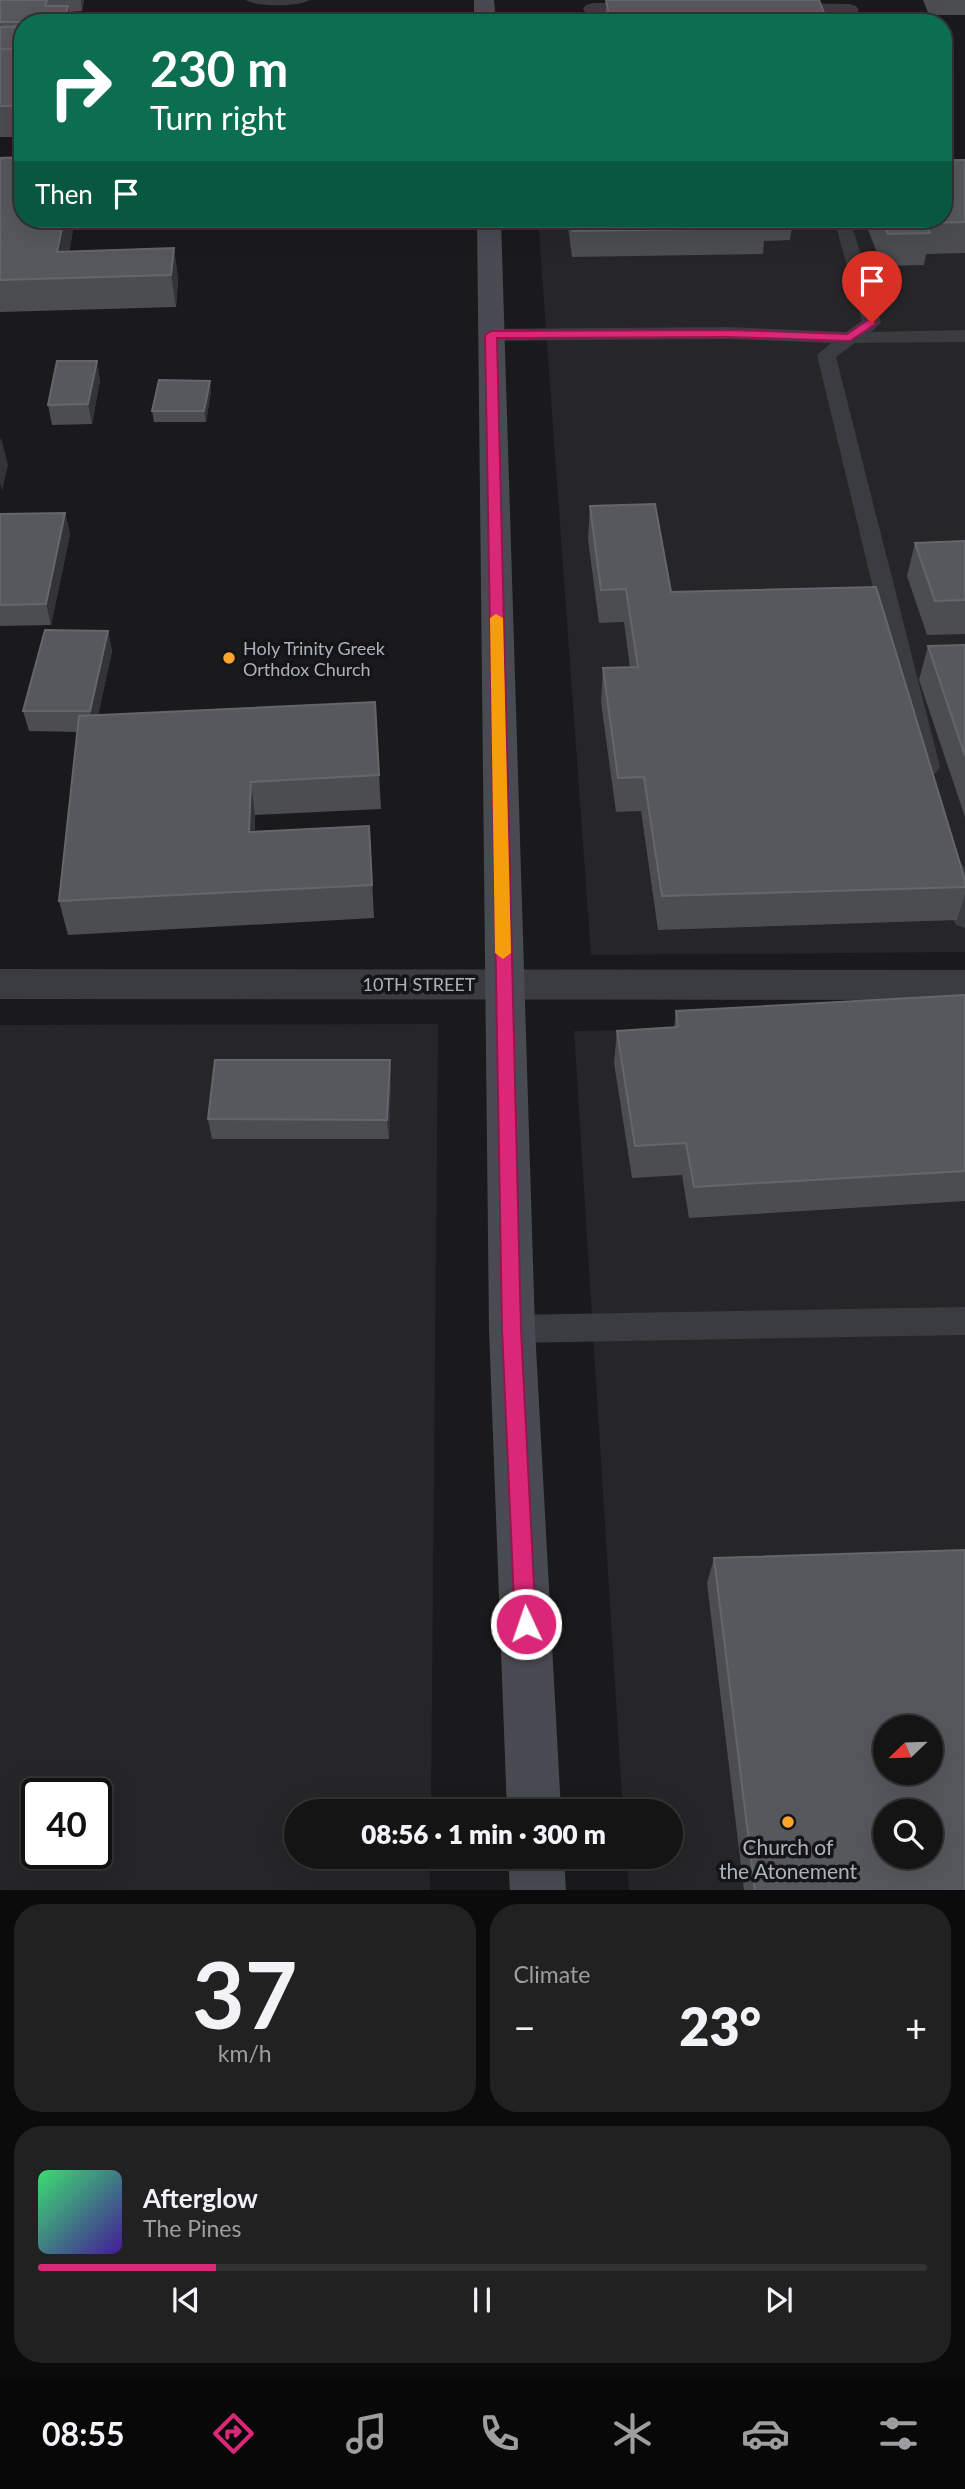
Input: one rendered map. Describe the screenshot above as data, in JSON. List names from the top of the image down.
{
  "streets": {
    "street": ["10TH STREET"]
  },
  "places": ["Holy Trinity Greek Orthdox Church", "Church of the Atonement"],
  "north": "bottom left",
  "page": {
    "turn": ["230 m", "Turn right"],
    "then": "Then",
    "limit": "40",
    "trip": "08:56 · 1 min · 300 m",
    "tile": [
      ["37", "km/h"],
      "Climate"
    ],
    "heat": ["−", "23°", "+"],
    "song": ["Afterglow", "The Pines"],
    "tabs": "08:55"
  }
}
